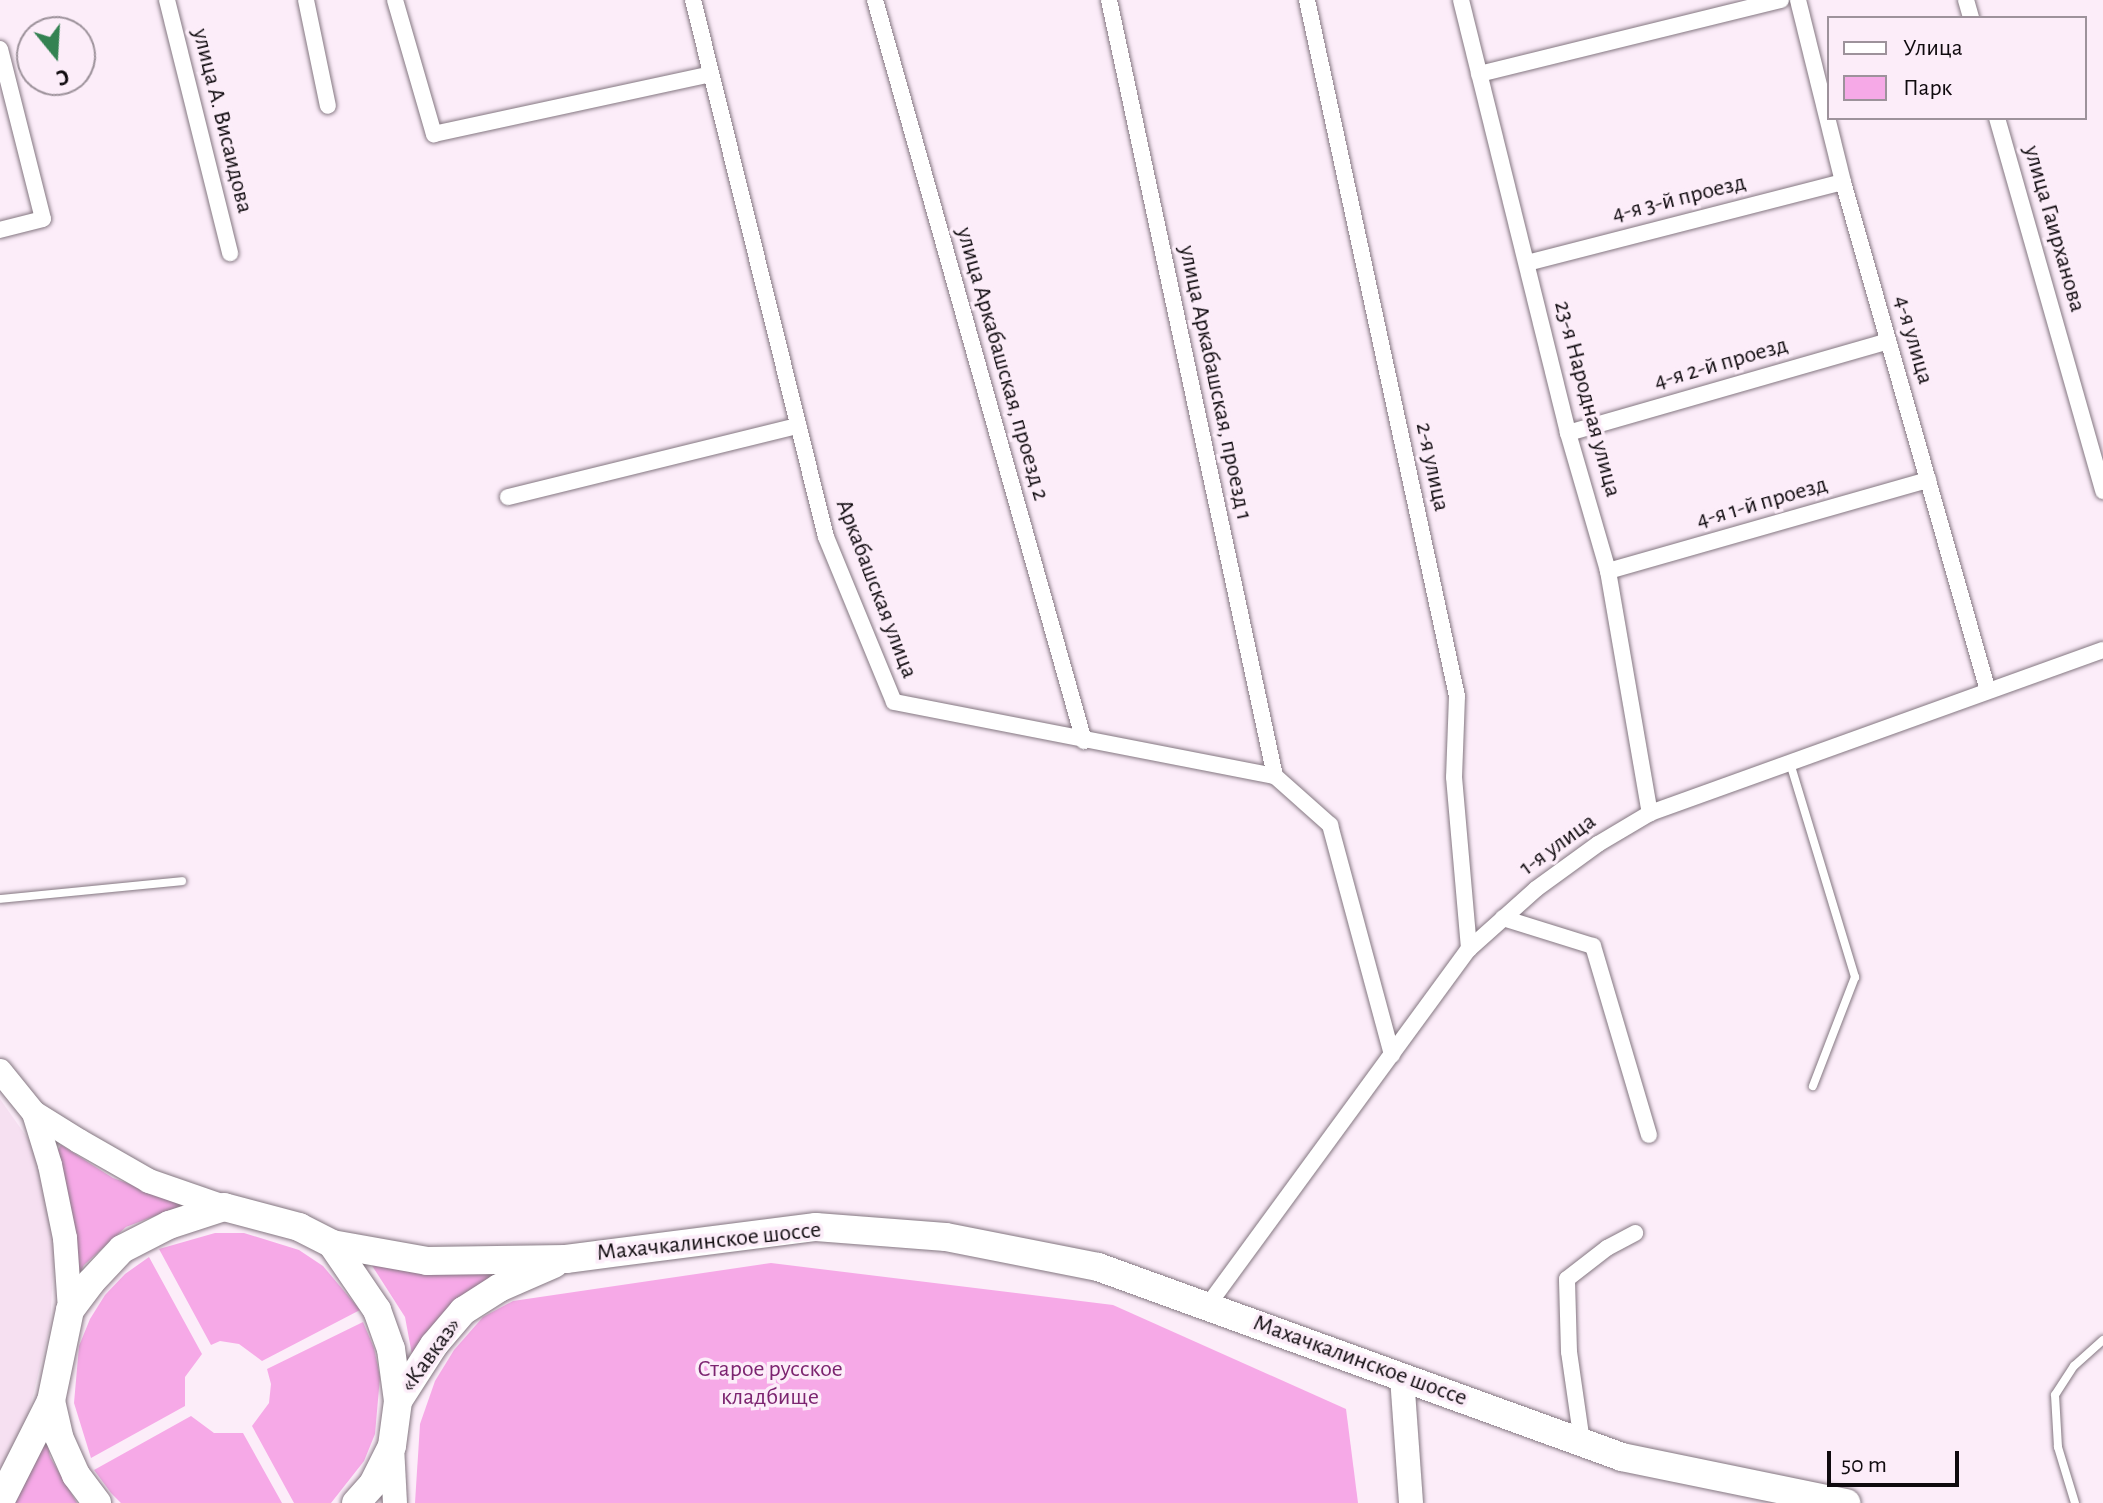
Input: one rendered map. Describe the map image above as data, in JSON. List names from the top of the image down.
{
  "streets": {
    "highway": ["Махачкалинское шоссе", "«Кавказ»"],
    "street": [
      "улица А. Висаидова",
      "4-я 3-й проезд",
      "улица Гаирханова",
      "4-я улица",
      "улица Аркабашская, проезд 2",
      "4-я 2-й проезд",
      "улица Аркабашская, проезд 1",
      "23-я Народная улица",
      "2-я улица",
      "4-я 1-й проезд",
      "Аркабашская улица",
      "1-я улица"
    ]
  },
  "crossings": [
    ["4-я 3-й проезд", "4-я улица"],
    ["4-я 3-й проезд", "23-я Народная улица"],
    ["4-я улица", "4-я 2-й проезд"],
    ["4-я улица", "4-я 1-й проезд"],
    ["4-я улица", "1-я улица"],
    ["улица Аркабашская, проезд 2", "Аркабашская улица"],
    ["4-я 2-й проезд", "23-я Народная улица"],
    ["улица Аркабашская, проезд 1", "Аркабашская улица"],
    ["23-я Народная улица", "4-я 1-й проезд"],
    ["23-я Народная улица", "1-я улица"],
    ["2-я улица", "1-я улица"],
    ["1-я улица", "Махачкалинское шоссе"],
    ["Махачкалинское шоссе", "«Кавказ»"]
  ],
  "parks": ["Старое русское кладбище"],
  "legend": ["Улица", "Парк"],
  "scale_bar": "50 m",
  "north": "bottom"
}
